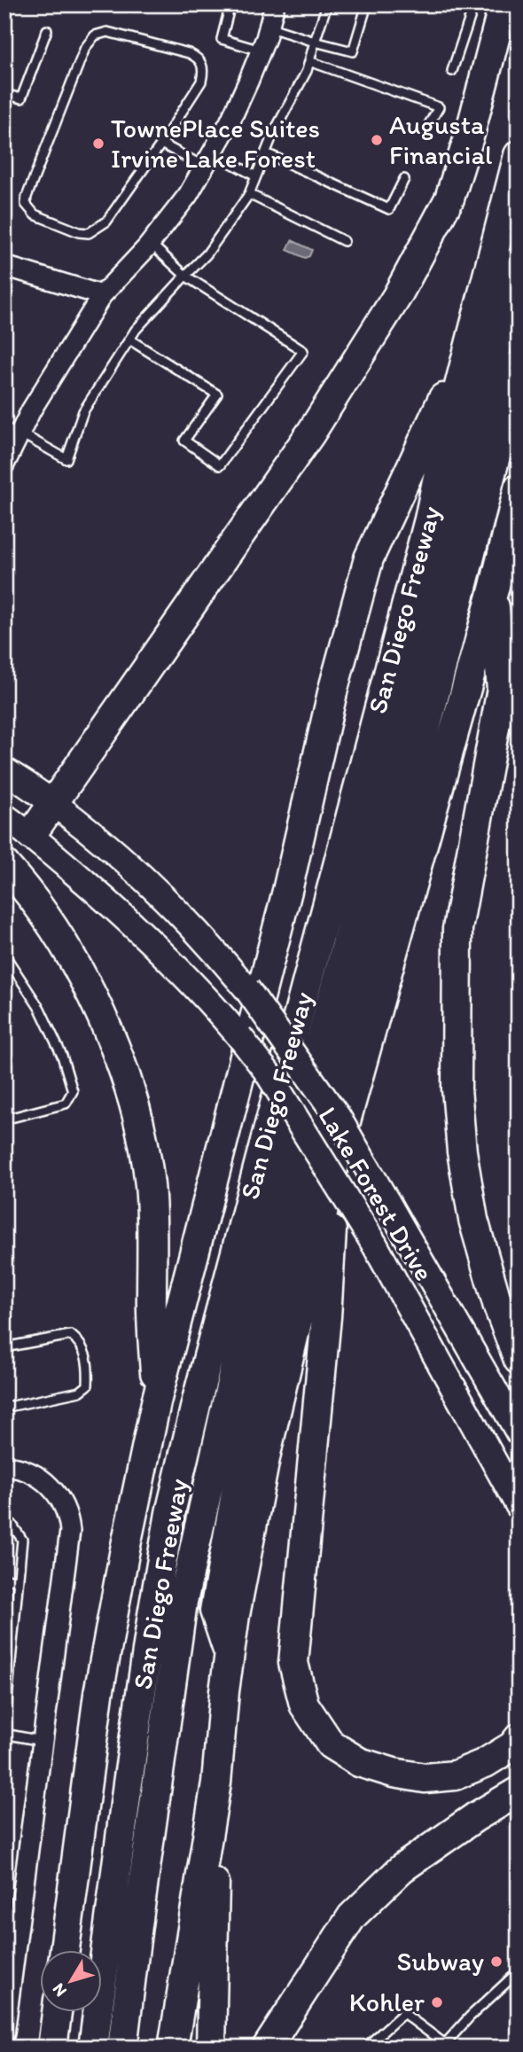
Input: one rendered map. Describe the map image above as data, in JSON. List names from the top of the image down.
{
  "streets": {
    "highway": ["San Diego Freeway"],
    "main road": ["Lake Forest Drive"]
  },
  "places": [
    "Augusta Financial",
    "TownePlace Suites Irvine Lake Forest",
    "Subway",
    "Kohler"
  ],
  "north": "bottom left"
}
